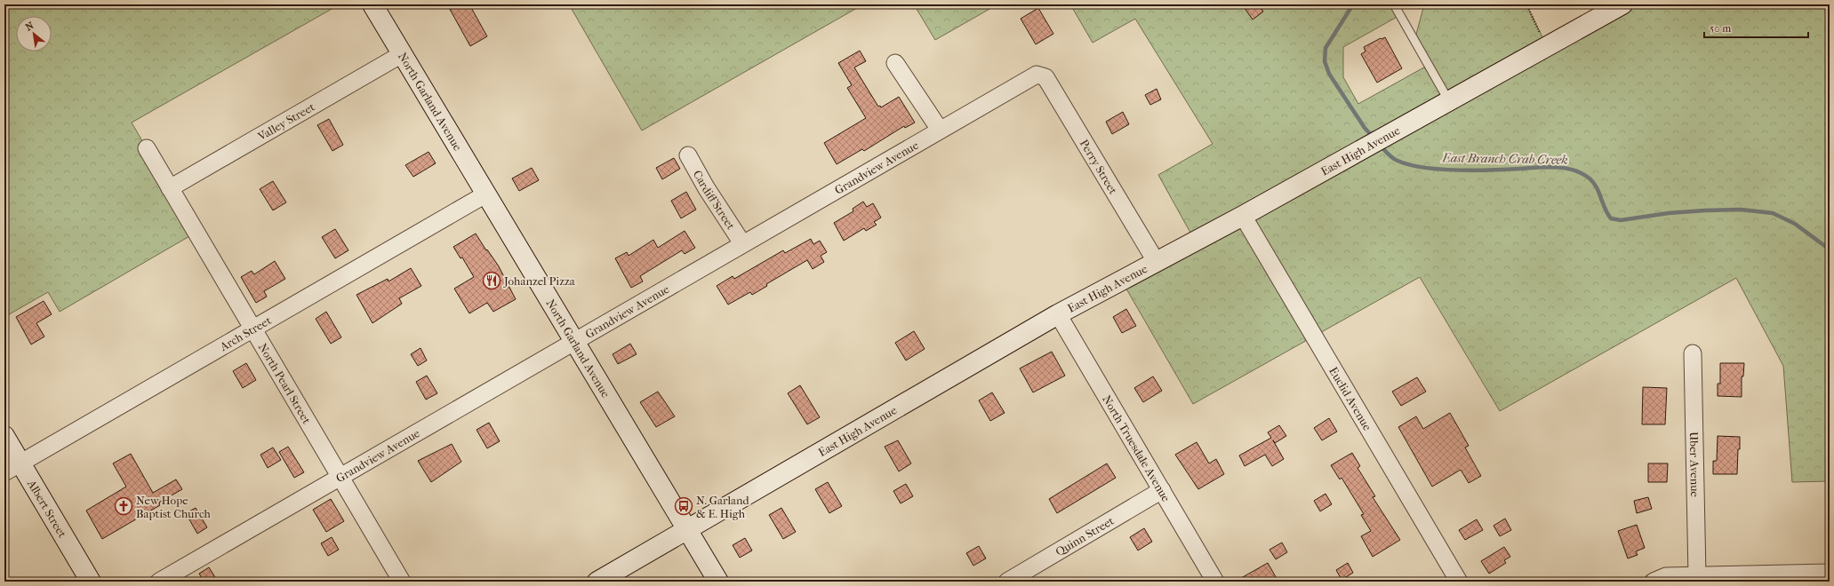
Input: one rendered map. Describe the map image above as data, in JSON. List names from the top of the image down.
{
  "streets": {
    "street": [
      "North Garland Avenue",
      "Valley Street",
      "East High Avenue",
      "Grandview Avenue",
      "Perry Street",
      "Cardiff Street",
      "Arch Street",
      "North Pearl Street",
      "Euclid Avenue",
      "North Truesdale Avenue",
      "Uber Avenue",
      "Albert Street",
      "Quinn Street"
    ]
  },
  "crossings": [
    ["North Garland Avenue", "Valley Street"],
    ["North Garland Avenue", "East High Avenue"],
    ["North Garland Avenue", "Grandview Avenue"],
    ["North Garland Avenue", "Arch Street"],
    ["Valley Street", "North Pearl Street"],
    ["East High Avenue", "Perry Street"],
    ["East High Avenue", "Euclid Avenue"],
    ["East High Avenue", "North Truesdale Avenue"],
    ["Grandview Avenue", "Perry Street"],
    ["Grandview Avenue", "Cardiff Street"],
    ["Grandview Avenue", "North Pearl Street"],
    ["Arch Street", "North Pearl Street"],
    ["Arch Street", "Albert Street"],
    ["North Truesdale Avenue", "Quinn Street"]
  ],
  "water": ["East Branch Crab Creek"],
  "places": {
    "restaurant": ["Johanzel Pizza"],
    "church": ["New Hope Baptist Church"],
    "bus stop": ["N. Garland & E. High"]
  },
  "scale_bar": "50 m",
  "north": "top left"
}
